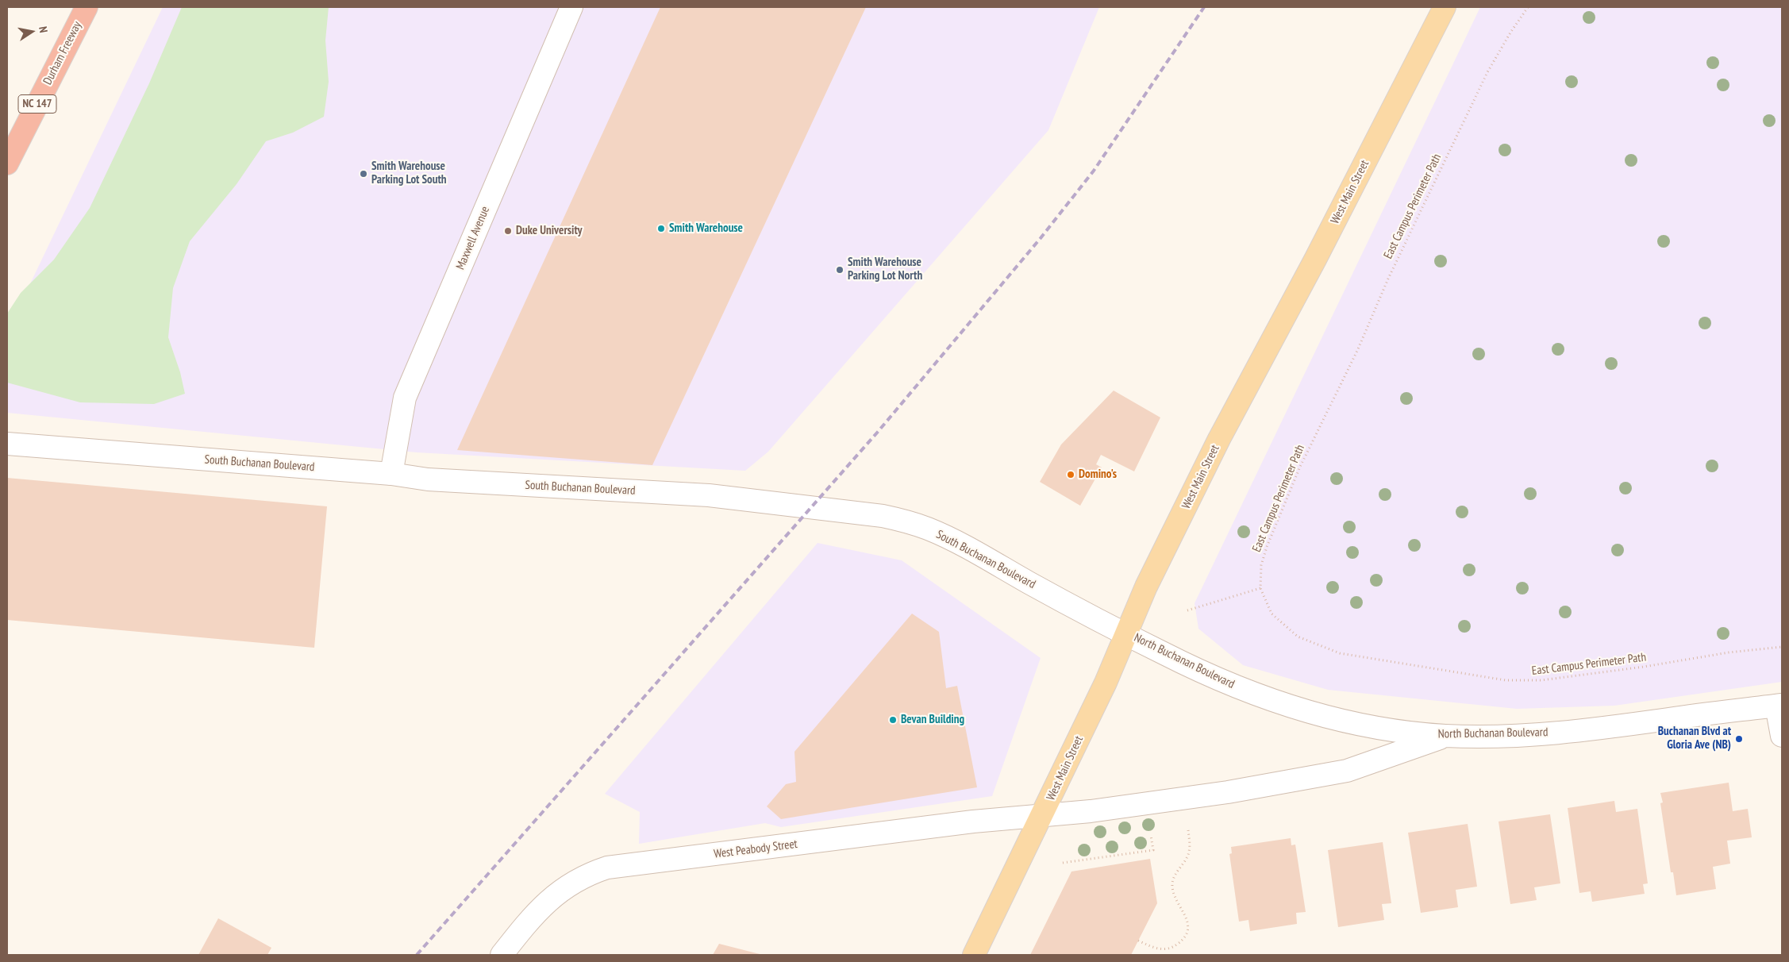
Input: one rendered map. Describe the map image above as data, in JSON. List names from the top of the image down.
{
  "streets": {
    "highway": ["Durham Freeway", "NC 147"],
    "main road": ["West Main Street"],
    "street": [
      "Maxwell Avenue",
      "South Buchanan Boulevard",
      "North Buchanan Boulevard",
      "West Peabody Street"
    ],
    "path": ["East Campus Perimeter Path"]
  },
  "crossings": [
    ["West Main Street", "South Buchanan Boulevard"],
    ["West Main Street", "North Buchanan Boulevard"],
    ["West Main Street", "West Peabody Street"],
    ["Maxwell Avenue", "South Buchanan Boulevard"],
    ["South Buchanan Boulevard", "North Buchanan Boulevard"],
    ["North Buchanan Boulevard", "West Peabody Street"]
  ],
  "places": [
    "Smith Warehouse Parking Lot South",
    "Smith Warehouse",
    "Duke University",
    "Smith Warehouse Parking Lot North",
    "Domino's",
    "Bevan Building",
    "Buchanan Blvd at Gloria Ave (NB)"
  ],
  "north": "right"
}
